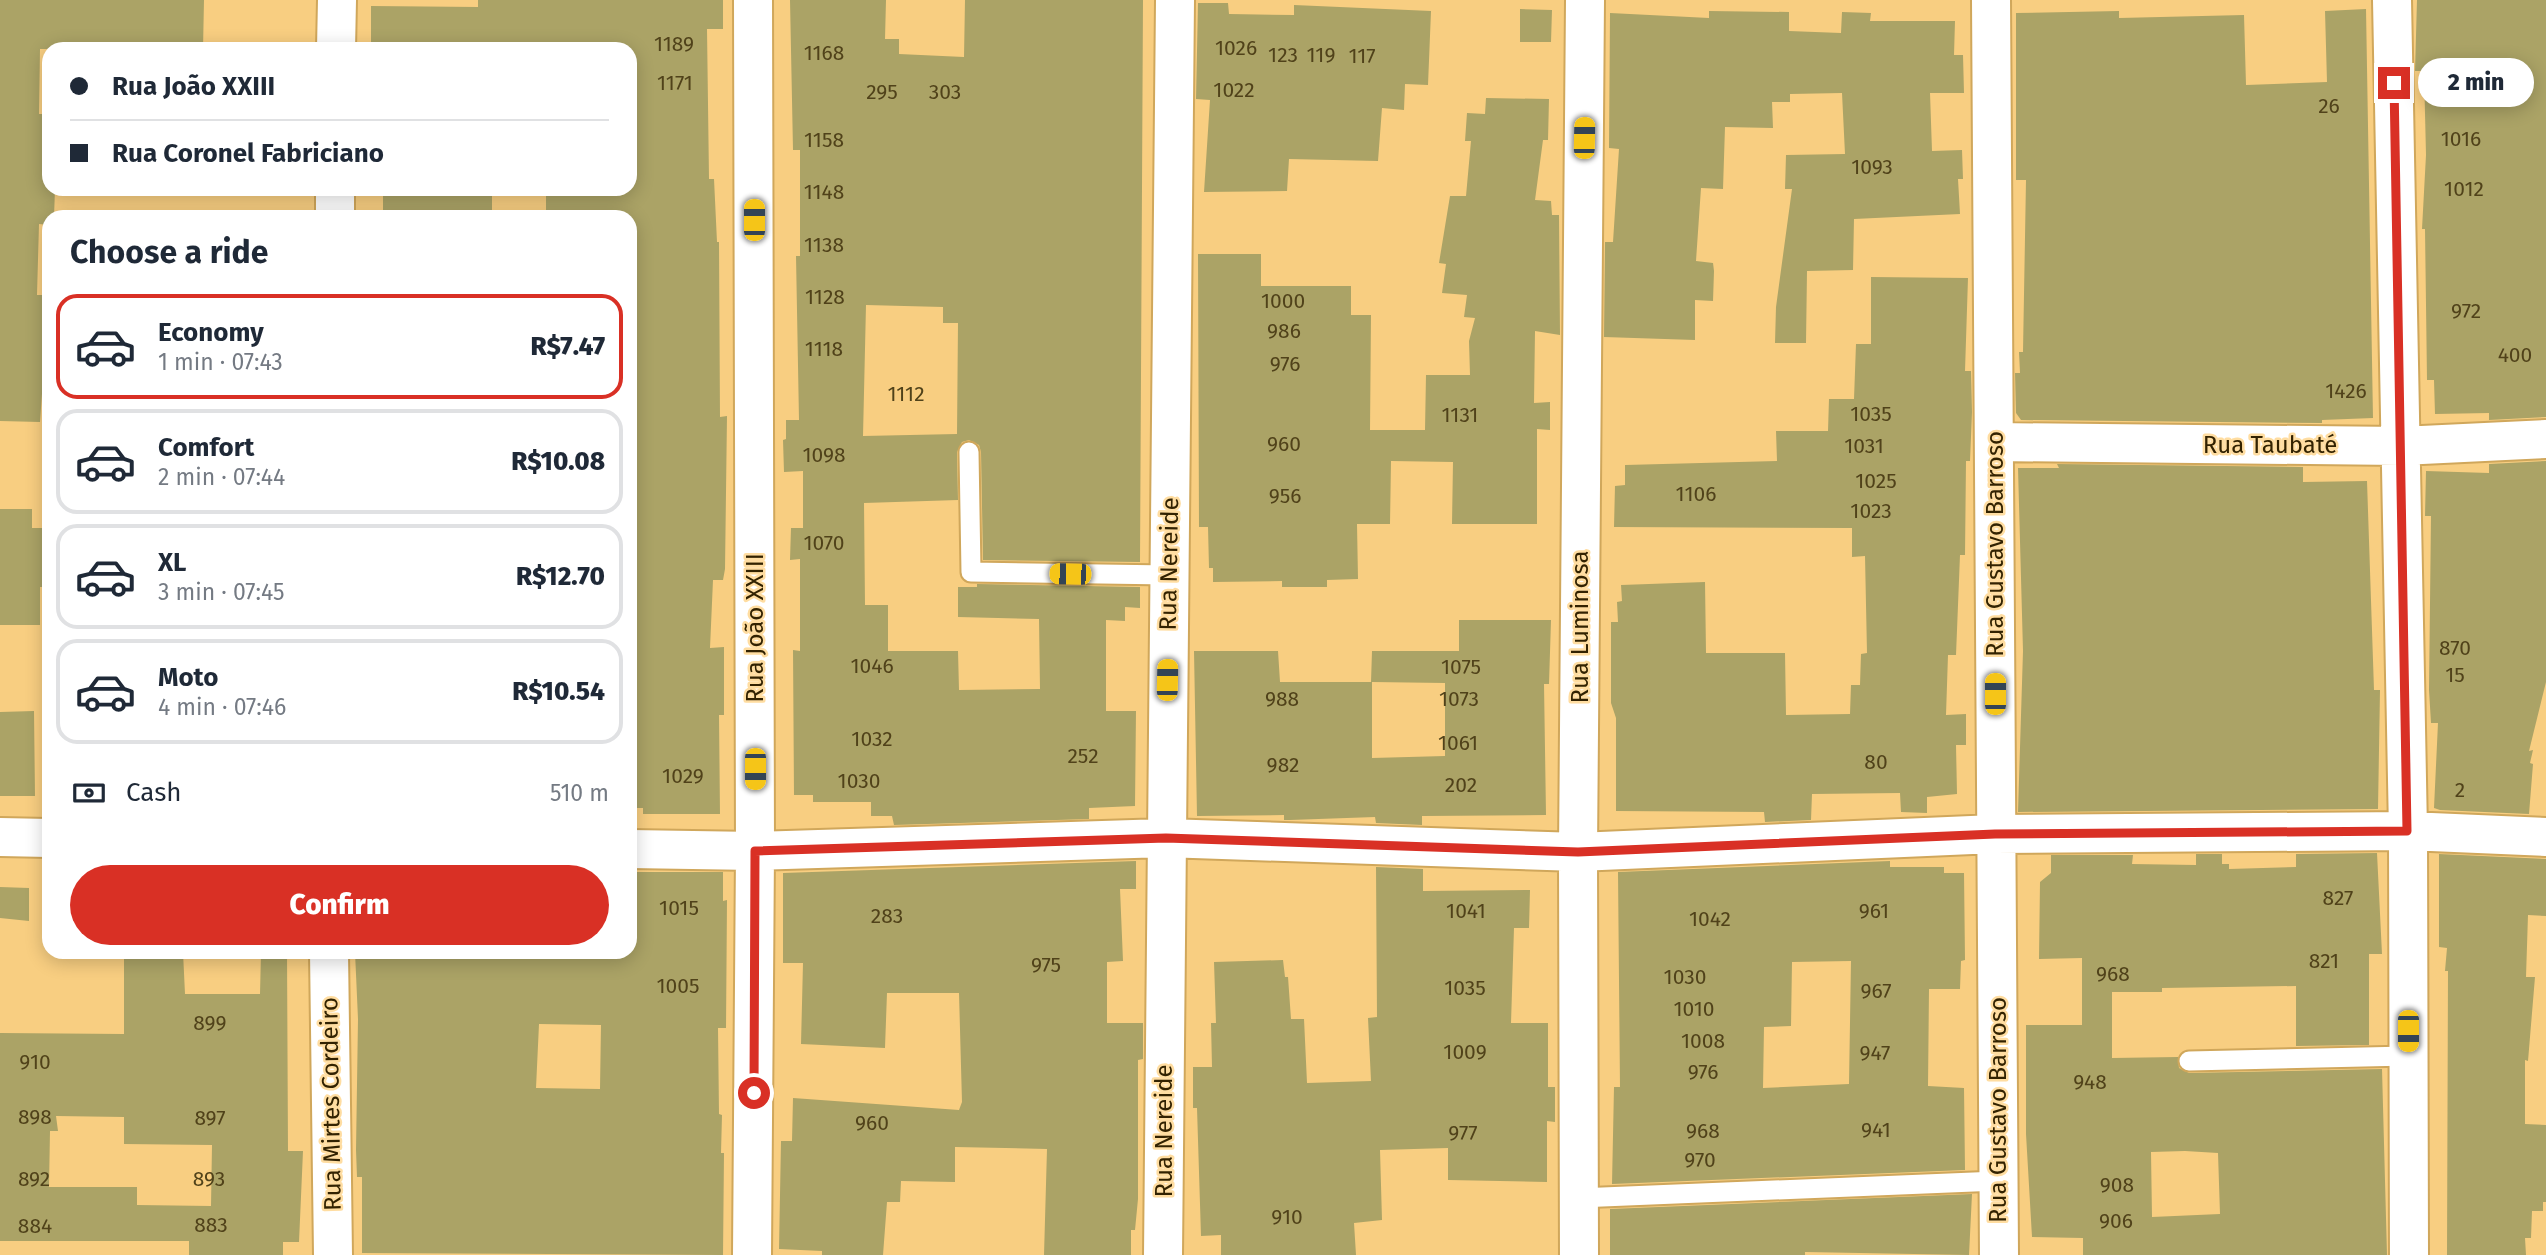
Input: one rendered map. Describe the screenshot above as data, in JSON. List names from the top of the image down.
{
  "streets": {
    "street": [
      "Rua Taubaté",
      "Rua Gustavo Barroso",
      "Rua Nereide",
      "Rua Luminosa",
      "Rua João XXIII",
      "Rua Mirtes Cordeiro"
    ]
  },
  "crossings": [
    ["Rua Taubaté", "Rua Gustavo Barroso"]
  ],
  "house_numbers": [
    "1189",
    "1026",
    "1168",
    "123",
    "119",
    "117",
    "1171",
    "1022",
    "295",
    "303",
    "26",
    "1016",
    "1158",
    "1093",
    "1012",
    "1148",
    "1138",
    "1128",
    "1000",
    "972",
    "986",
    "1118",
    "400",
    "976",
    "1426",
    "1112",
    "1035",
    "1131",
    "960",
    "1031",
    "1098",
    "1025",
    "1106",
    "956",
    "1023",
    "1070",
    "870",
    "1046",
    "1075",
    "15",
    "988",
    "1073",
    "1032",
    "1061",
    "252",
    "80",
    "982",
    "1029",
    "1030",
    "202",
    "2",
    "827",
    "1015",
    "1041",
    "961",
    "283",
    "1042",
    "821",
    "975",
    "968",
    "1030",
    "1005",
    "1035",
    "967",
    "1010",
    "899",
    "1008",
    "1009",
    "947",
    "910",
    "976",
    "948",
    "898",
    "897",
    "960",
    "941",
    "968",
    "977",
    "970",
    "892",
    "893",
    "908",
    "910",
    "906",
    "883",
    "884"
  ],
  "page": {
    "banner": ["Rua João XXIII", "Rua Coronel Fabriciano"],
    "bubble": "2 min",
    "heading": "Choose a ride",
    "list": [
      {
        "name": "Economy",
        "note": "1 min · 07:43",
        "value": "R$7.47"
      },
      {
        "name": "Comfort",
        "note": "2 min · 07:44",
        "value": "R$10.08"
      },
      {
        "name": "XL",
        "note": "3 min · 07:45",
        "value": "R$12.70"
      },
      {
        "name": "Moto",
        "note": "4 min · 07:46",
        "value": "R$10.54"
      }
    ],
    "pay": ["Cash", "510 m"],
    "buttons": "Confirm"
  }
}
